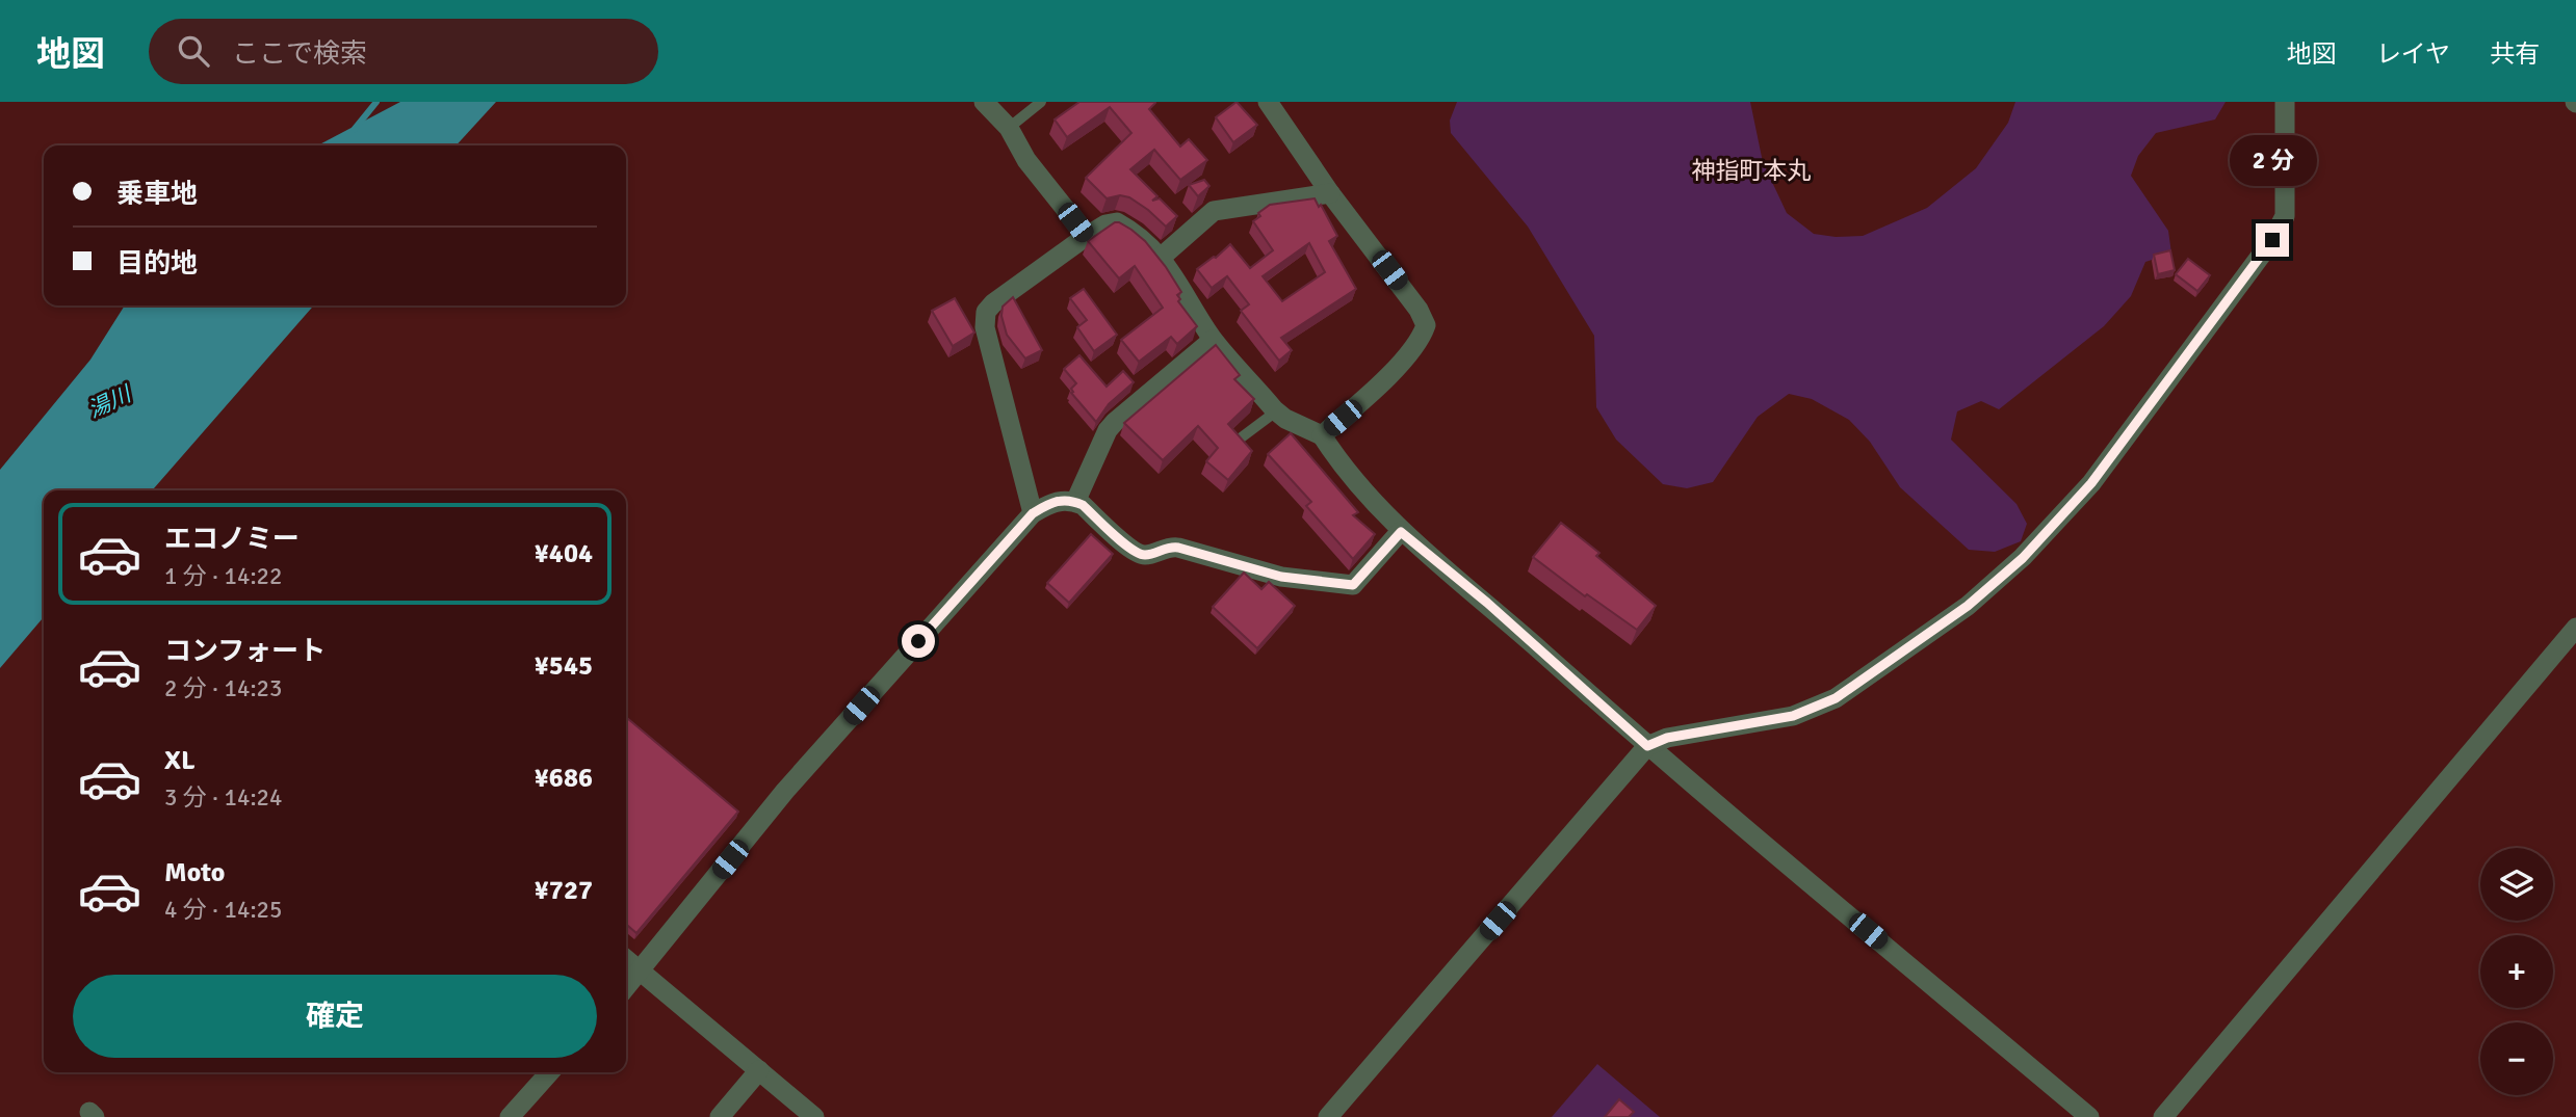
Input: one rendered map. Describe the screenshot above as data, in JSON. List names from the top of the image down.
{
  "districts": ["神指町本丸"],
  "water": ["湯川"],
  "page": {
    "header": "地図",
    "search": "ここで検索",
    "nav": ["地図", "レイヤ", "共有"],
    "bubble": "2 分",
    "banner": ["乗車地", "目的地"],
    "list": [
      {
        "name": "エコノミー",
        "note": "1 分 · 14:22",
        "value": "¥404"
      },
      {
        "name": "コンフォート",
        "note": "2 分 · 14:23",
        "value": "¥545"
      },
      {
        "name": "XL",
        "note": "3 分 · 14:24",
        "value": "¥686"
      },
      {
        "name": "Moto",
        "note": "4 分 · 14:25",
        "value": "¥727"
      }
    ],
    "map_buttons": ["+", "−"],
    "buttons": "確定"
  }
}
